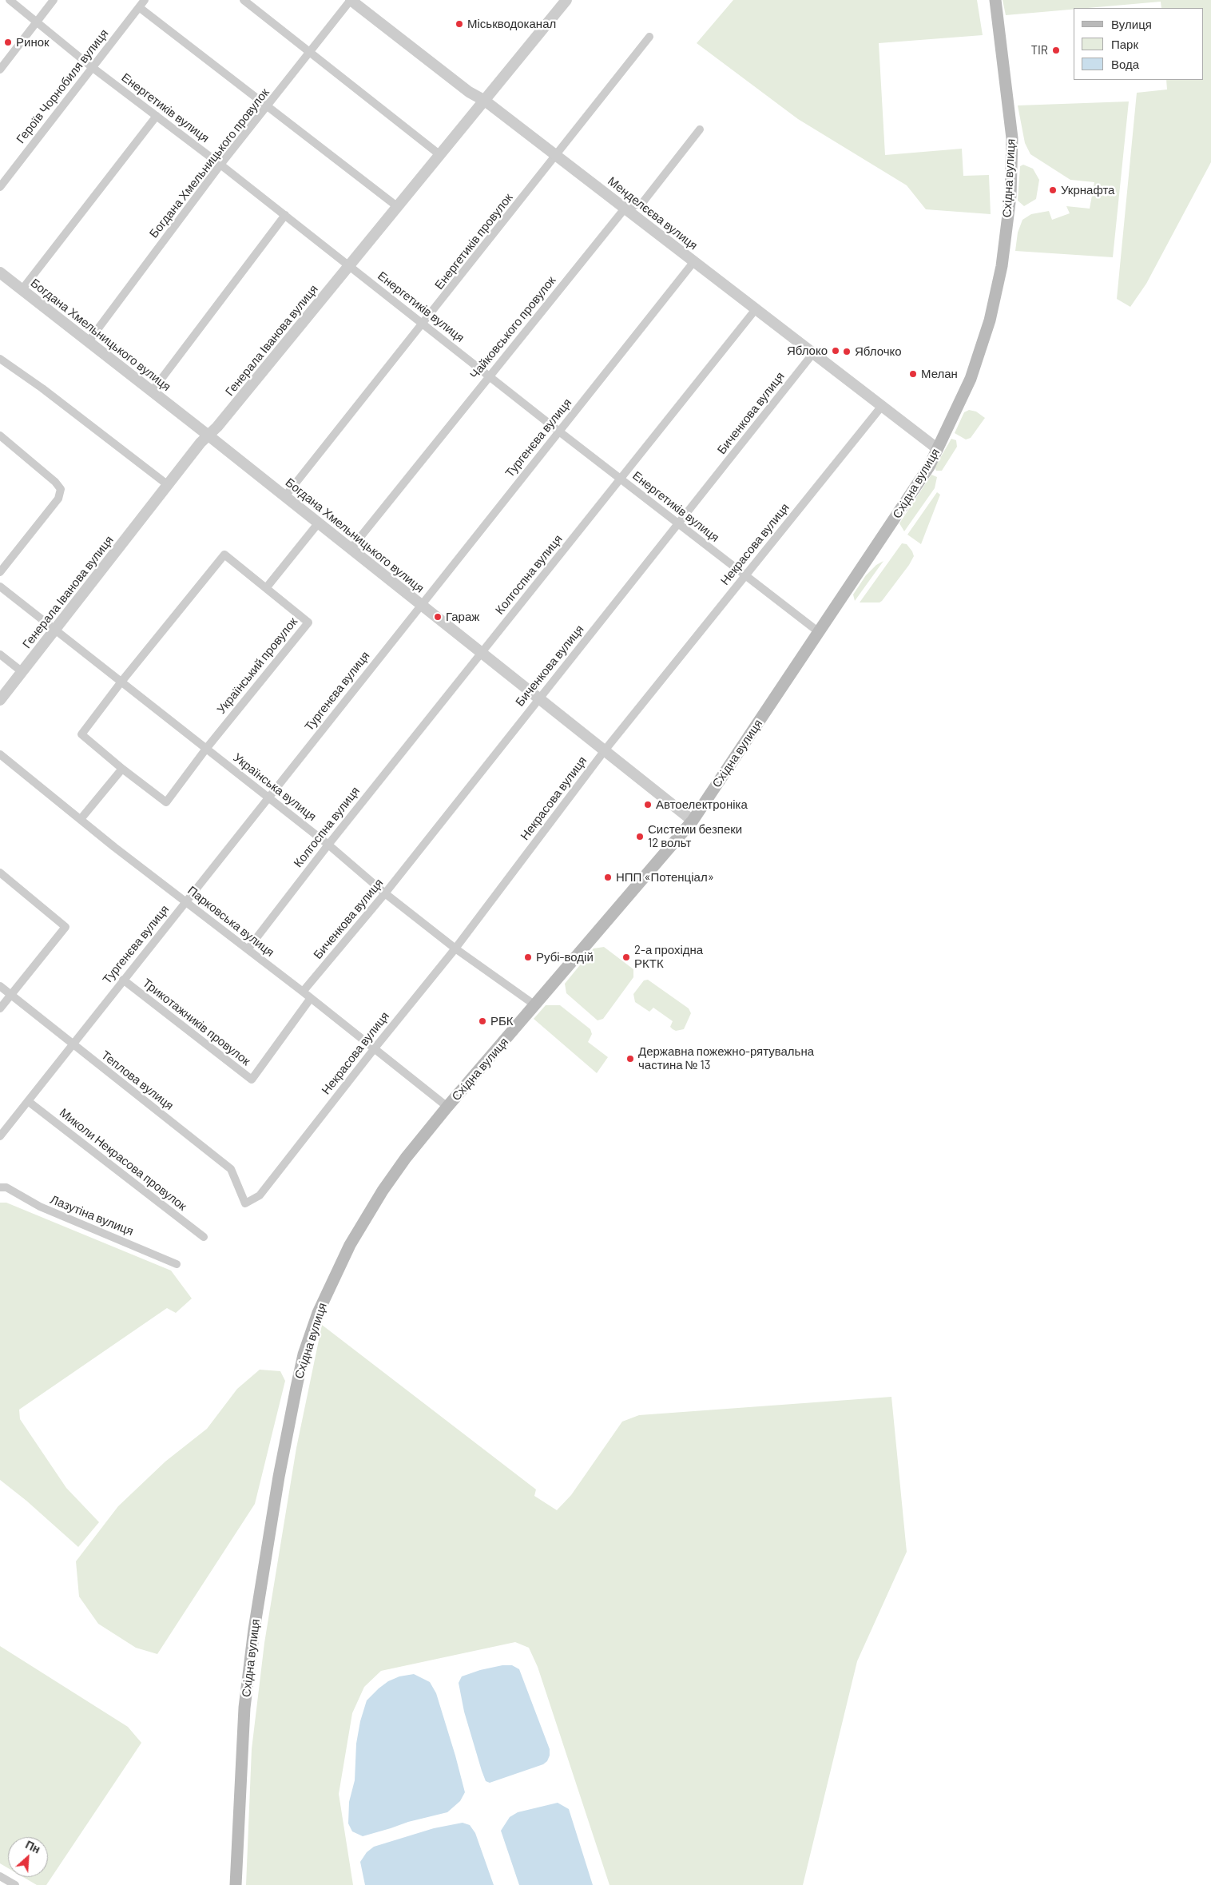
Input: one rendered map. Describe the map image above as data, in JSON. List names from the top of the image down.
{
  "streets": {
    "main road": ["Східна вулиця"],
    "street": [
      "Героїв Чорнобиля вулиця",
      "Енергетиків вулиця",
      "Богдана Хмельницького провулок",
      "Менделєєва вулиця",
      "Енергетиків провулок",
      "Чайковського провулок",
      "Богдана Хмельницького вулиця",
      "Генерала Іванова вулиця",
      "Биченкова вулиця",
      "Тургенєва вулиця",
      "Некрасова вулиця",
      "Колгоспна вулиця",
      "Український провулок",
      "Українська вулиця",
      "Парковська вулиця",
      "Трикотажників провулок",
      "Теплова вулиця",
      "Миколи Некрасова провулок",
      "Лазутіна вулиця"
    ]
  },
  "crossings": [
    ["Героїв Чорнобиля вулиця", "Енергетиків вулиця"],
    ["Енергетиків вулиця", "Богдана Хмельницького провулок"],
    ["Енергетиків вулиця", "Східна вулиця"],
    ["Енергетиків вулиця", "Енергетиків провулок"],
    ["Енергетиків вулиця", "Чайковського провулок"],
    ["Енергетиків вулиця", "Генерала Іванова вулиця"],
    ["Енергетиків вулиця", "Биченкова вулиця"],
    ["Енергетиків вулиця", "Тургенєва вулиця"],
    ["Енергетиків вулиця", "Некрасова вулиця"],
    ["Енергетиків вулиця", "Колгоспна вулиця"],
    ["Богдана Хмельницького провулок", "Менделєєва вулиця"],
    ["Богдана Хмельницького провулок", "Богдана Хмельницького вулиця"],
    ["Східна вулиця", "Менделєєва вулиця"],
    ["Східна вулиця", "Богдана Хмельницького вулиця"],
    ["Східна вулиця", "Українська вулиця"],
    ["Східна вулиця", "Парковська вулиця"],
    ["Менделєєва вулиця", "Енергетиків провулок"],
    ["Менделєєва вулиця", "Чайковського провулок"],
    ["Менделєєва вулиця", "Генерала Іванова вулиця"],
    ["Менделєєва вулиця", "Биченкова вулиця"],
    ["Менделєєва вулиця", "Тургенєва вулиця"],
    ["Менделєєва вулиця", "Некрасова вулиця"],
    ["Менделєєва вулиця", "Колгоспна вулиця"],
    ["Енергетиків провулок", "Богдана Хмельницького вулиця"],
    ["Чайковського провулок", "Богдана Хмельницького вулиця"],
    ["Богдана Хмельницького вулиця", "Генерала Іванова вулиця"],
    ["Богдана Хмельницького вулиця", "Биченкова вулиця"],
    ["Богдана Хмельницького вулиця", "Тургенєва вулиця"],
    ["Богдана Хмельницького вулиця", "Некрасова вулиця"],
    ["Богдана Хмельницького вулиця", "Колгоспна вулиця"],
    ["Генерала Іванова вулиця", "Українська вулиця"],
    ["Биченкова вулиця", "Українська вулиця"],
    ["Биченкова вулиця", "Парковська вулиця"],
    ["Тургенєва вулиця", "Українська вулиця"],
    ["Тургенєва вулиця", "Парковська вулиця"],
    ["Тургенєва вулиця", "Трикотажників провулок"],
    ["Тургенєва вулиця", "Теплова вулиця"],
    ["Тургенєва вулиця", "Миколи Некрасова провулок"],
    ["Некрасова вулиця", "Українська вулиця"],
    ["Некрасова вулиця", "Парковська вулиця"],
    ["Некрасова вулиця", "Теплова вулиця"],
    ["Колгоспна вулиця", "Українська вулиця"],
    ["Колгоспна вулиця", "Парковська вулиця"],
    ["Український провулок", "Українська вулиця"],
    ["Парковська вулиця", "Трикотажників провулок"]
  ],
  "places": [
    "Міськводоканал",
    "Ринок",
    "TIR",
    "Укрнафта",
    "Яблоко",
    "Яблочко",
    "Мелан",
    "Гараж",
    "Автоелектроніка",
    "Системи безпеки 12 вольт",
    "НПП «Потенціал»",
    "Рубі-водій",
    "2-а прохідна РКТК",
    "РБК",
    "Державна пожежно-рятувальна частина № 13"
  ],
  "legend": ["Вулиця", "Парк", "Вода"],
  "north": "top right"
}
